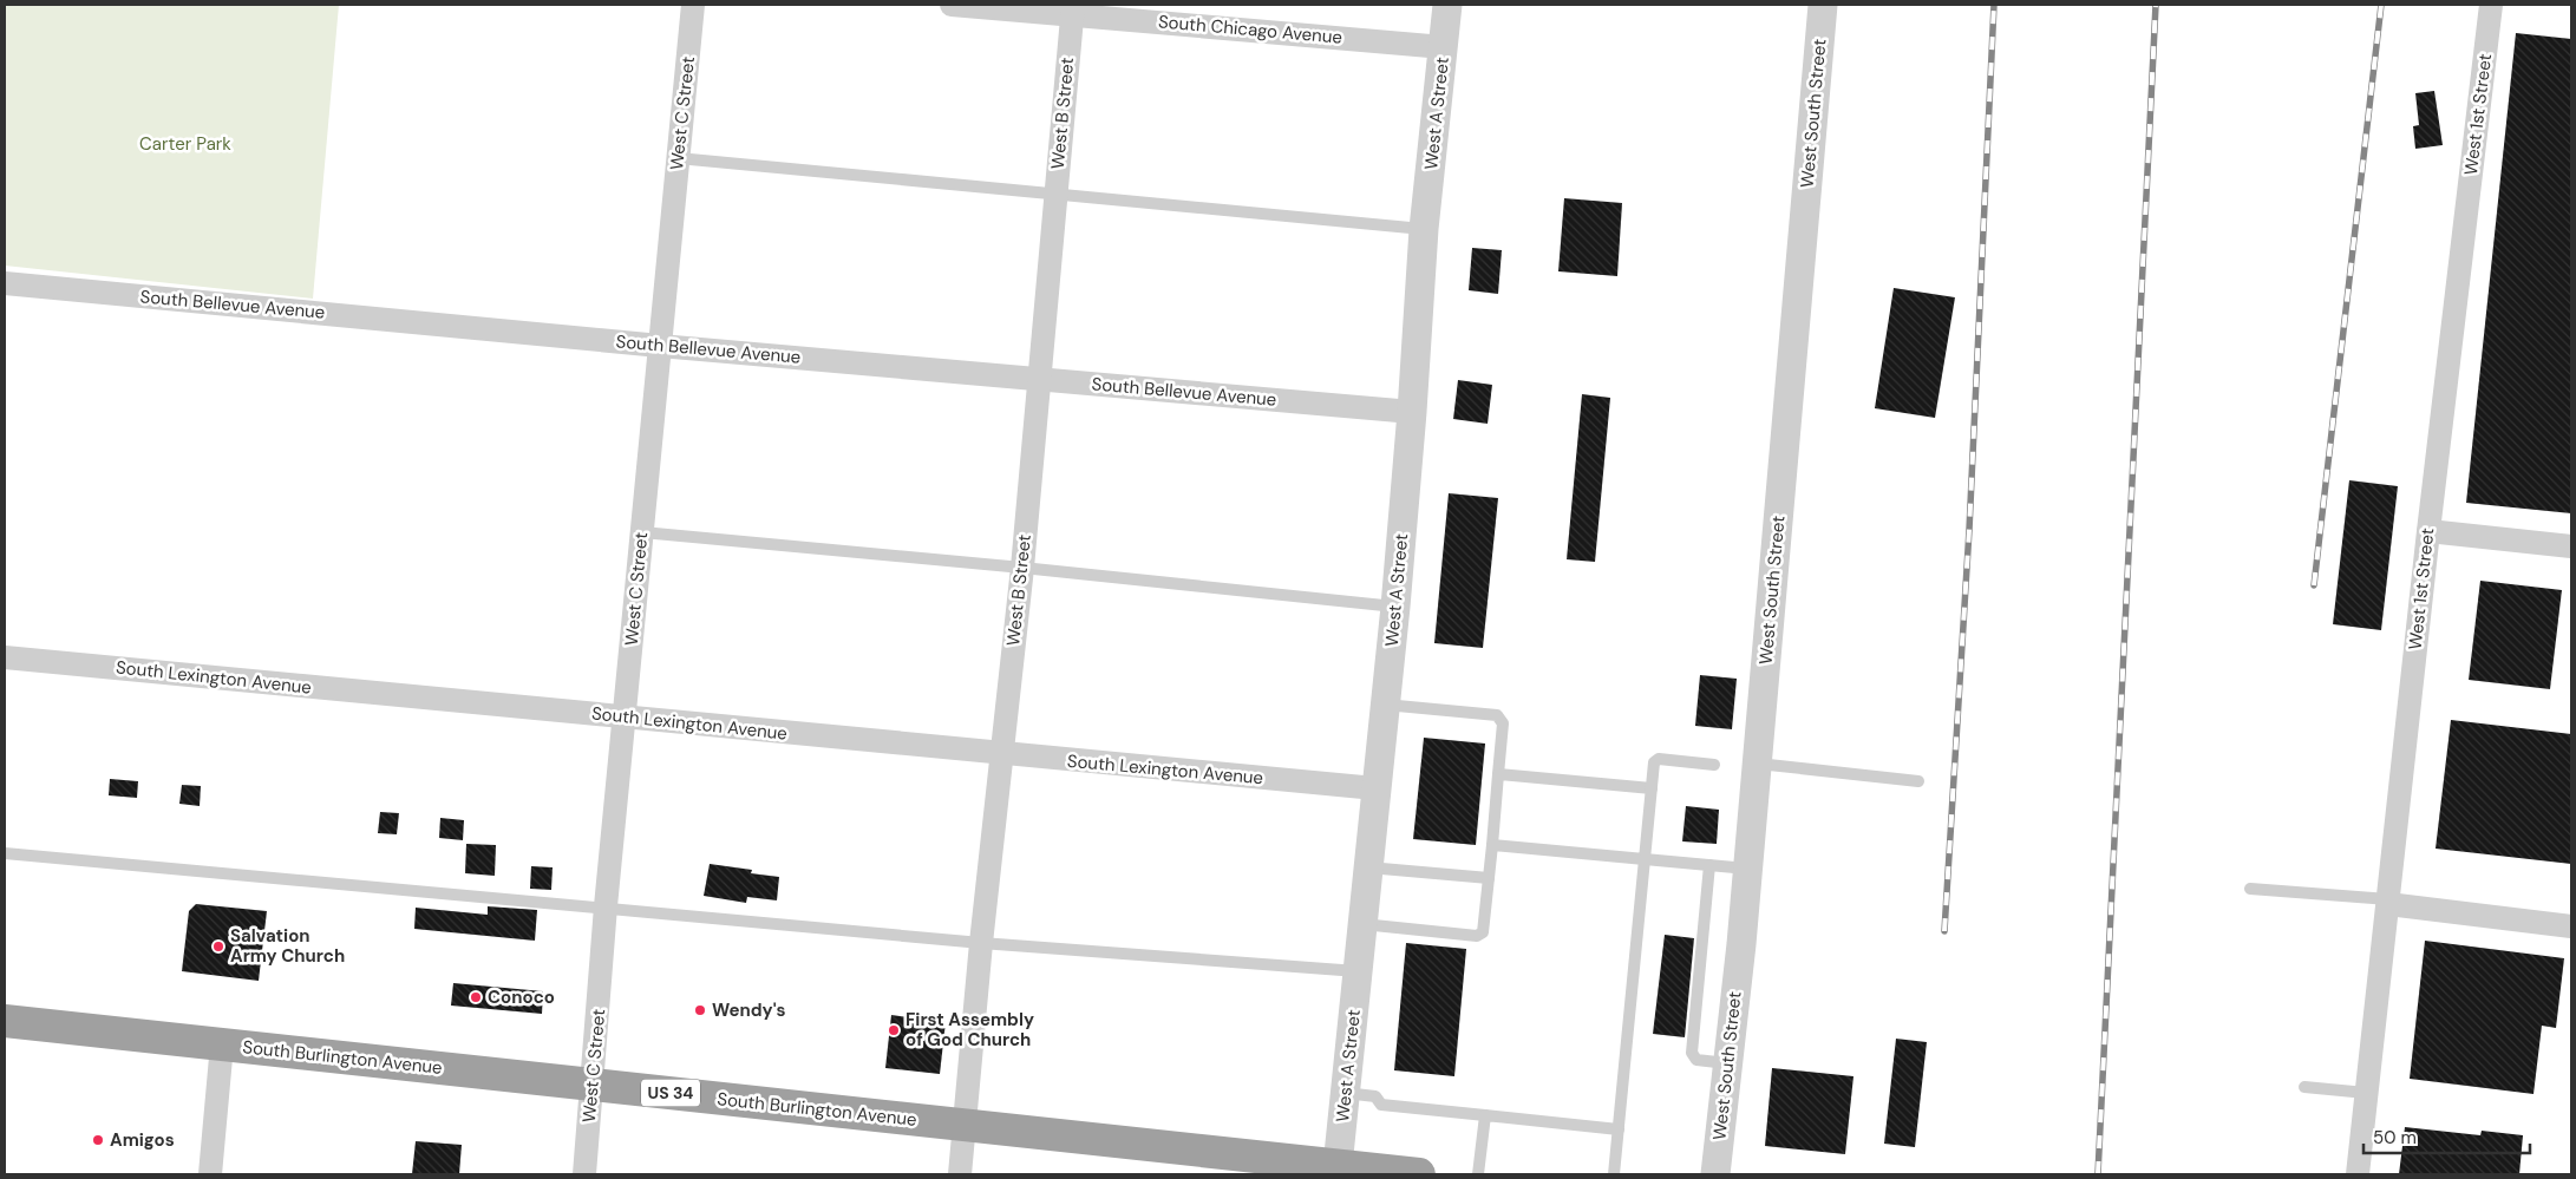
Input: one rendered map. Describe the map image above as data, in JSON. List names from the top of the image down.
{
  "streets": {
    "highway": ["South Burlington Avenue", "US 34"],
    "street": [
      "South Chicago Avenue",
      "West C Street",
      "West B Street",
      "West A Street",
      "West South Street",
      "West 1st Street",
      "South Bellevue Avenue",
      "South Lexington Avenue"
    ]
  },
  "crossings": [
    ["South Chicago Avenue", "West B Street"],
    ["South Chicago Avenue", "West A Street"],
    ["West C Street", "South Bellevue Avenue"],
    ["West C Street", "South Lexington Avenue"],
    ["West C Street", "South Burlington Avenue"],
    ["West B Street", "South Bellevue Avenue"],
    ["West B Street", "South Lexington Avenue"],
    ["West B Street", "South Burlington Avenue"],
    ["West A Street", "South Bellevue Avenue"],
    ["West A Street", "South Lexington Avenue"],
    ["West A Street", "South Burlington Avenue"]
  ],
  "parks": ["Carter Park"],
  "places": [
    "Salvation Army Church",
    "Conoco",
    "Wendy's",
    "First Assembly of God Church",
    "Amigos"
  ],
  "scale_bar": "50 m"
}
